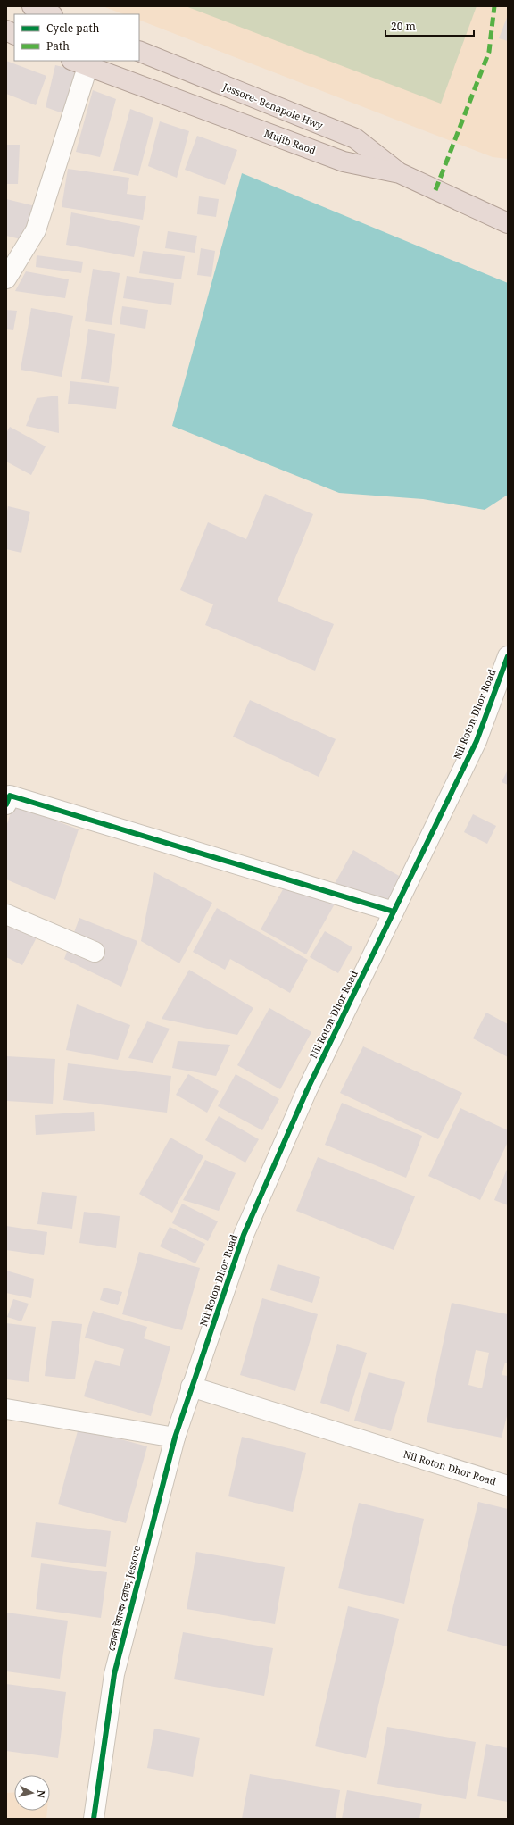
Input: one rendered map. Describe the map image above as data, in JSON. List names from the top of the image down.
{
  "streets": {
    "highway": ["Jessore- Benapole Hwy", "Mujib Raod"],
    "street": ["Nil Roton Dhor Road", "ভোলা ট্যাংক রোড, Jessore"]
  },
  "crossings": [
    ["Jessore- Benapole Hwy", "Mujib Raod"],
    ["Nil Roton Dhor Road", "ভোলা ট্যাংক রোড, Jessore"]
  ],
  "legend": ["Cycle path", "Path"],
  "scale_bar": "20 m",
  "north": "right"
}
